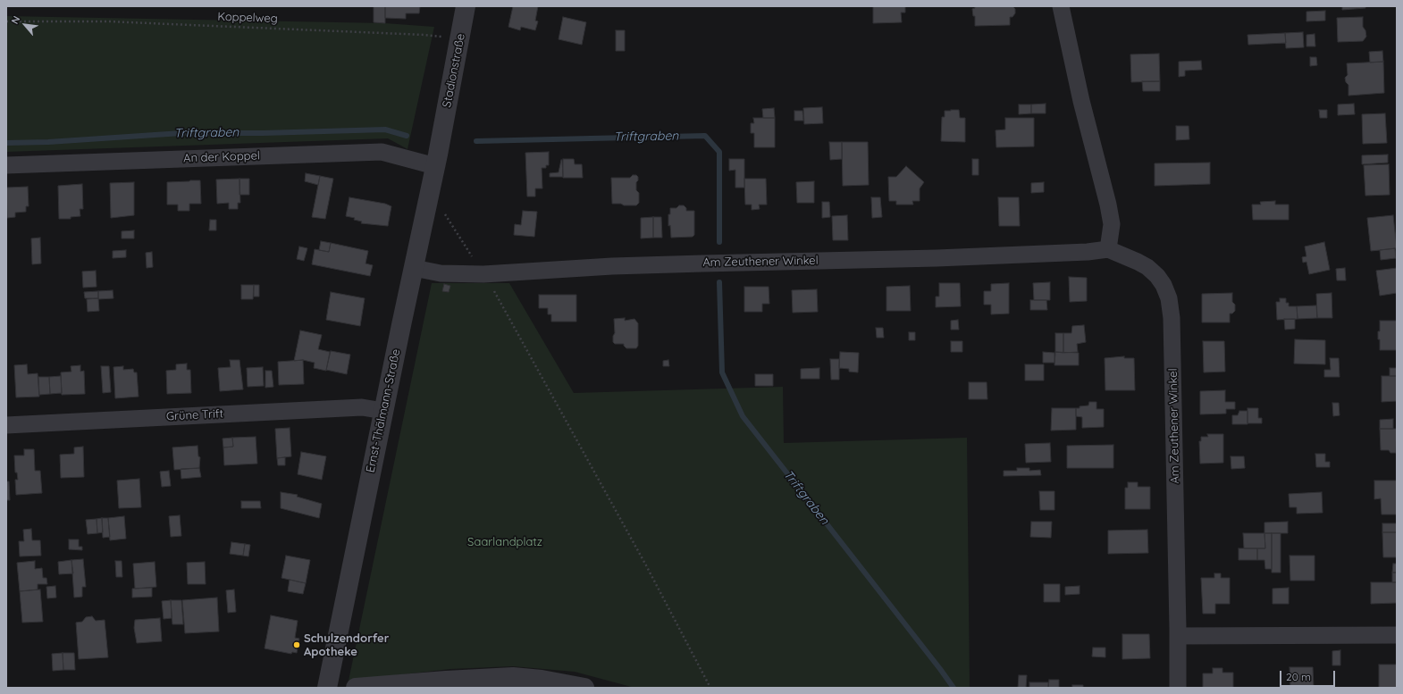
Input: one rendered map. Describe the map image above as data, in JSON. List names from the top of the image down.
{
  "streets": {
    "street": [
      "Stadionstraße",
      "An der Koppel",
      "Am Zeuthener Winkel",
      "Ernst-Thälmann-Straße",
      "Grüne Trift"
    ],
    "path": ["Koppelweg"]
  },
  "crossings": [
    ["Stadionstraße", "Ernst-Thälmann-Straße"],
    ["An der Koppel", "Ernst-Thälmann-Straße"],
    ["Am Zeuthener Winkel", "Ernst-Thälmann-Straße"],
    ["Ernst-Thälmann-Straße", "Grüne Trift"]
  ],
  "water": ["Triftgraben"],
  "parks": ["Saarlandplatz"],
  "places": ["Schulzendorfer Apotheke"],
  "scale_bar": "20 m",
  "north": "top left"
}
